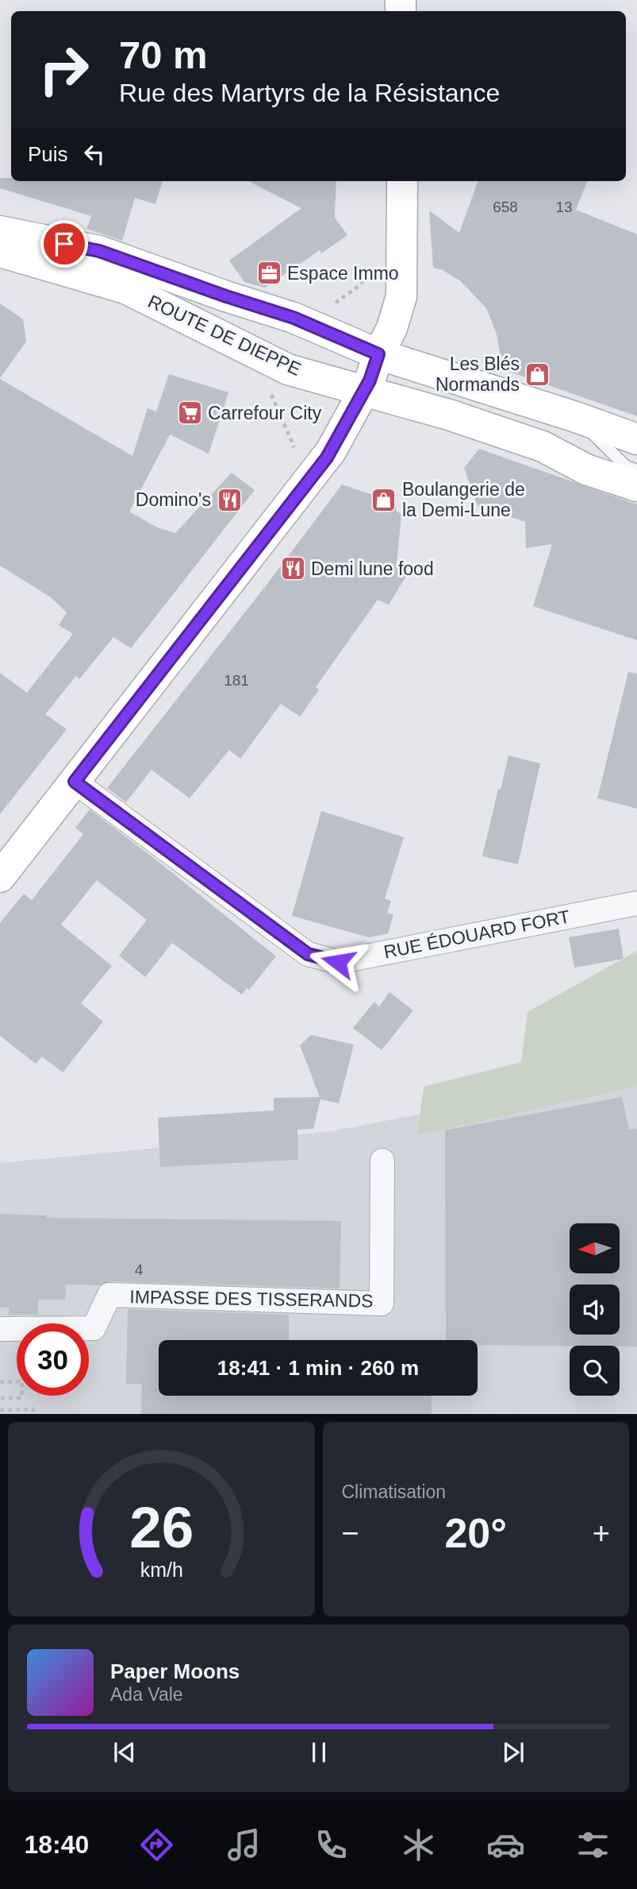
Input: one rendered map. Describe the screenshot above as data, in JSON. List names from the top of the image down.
{
  "streets": {
    "main road": ["ROUTE DE DIEPPE"],
    "street": ["RUE ÉDOUARD FORT", "IMPASSE DES TISSERANDS"]
  },
  "places": {
    "office": ["Espace Immo"],
    "shop": ["Les Blés Normands", "Boulangerie de la Demi-Lune"],
    "supermarket": ["Carrefour City"],
    "restaurant": ["Domino's", "Demi lune food"]
  },
  "house_numbers": [
    "658",
    "13",
    "181",
    "4"
  ],
  "north": "left",
  "page": {
    "turn": ["70 m", "Rue des Martyrs de la Résistance"],
    "then": "Puis",
    "limit": "30",
    "trip": "18:41 · 1 min · 260 m",
    "tile": "Climatisation",
    "heat": ["−", "20°", "+"],
    "song": ["Paper Moons", "Ada Vale"],
    "tabs": "18:40",
    "gauge": ["26", "km/h"]
  }
}
